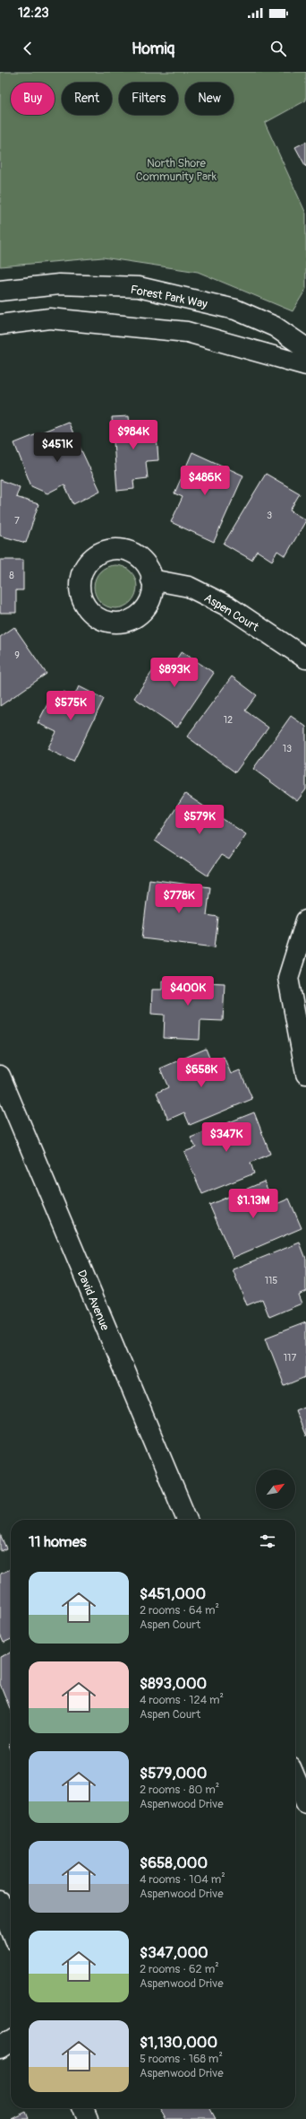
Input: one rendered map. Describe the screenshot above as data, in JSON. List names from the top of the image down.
{
  "streets": {
    "main road": ["Forest Park Way", "Aspen Court", "David Avenue"]
  },
  "parks": ["North Shore Community Park"],
  "house_numbers": [
    "3",
    "7",
    "8",
    "9",
    "12",
    "13",
    "115",
    "117"
  ],
  "north": "top right",
  "page": {
    "status": "12:23",
    "header": "Homiq",
    "chip": [
      "Buy",
      "Rent",
      "Filters",
      "New"
    ],
    "price": [
      "$984K",
      "$451K",
      "$486K",
      "$893K",
      "$575K",
      "$579K",
      "$778K",
      "$400K",
      "$658K",
      "$347K",
      "$1.13M"
    ],
    "heading": "11 homes",
    "list": [
      {
        "name": "$451,000",
        "note": "2 rooms · 64 m² · Aspen Court"
      },
      {
        "name": "$893,000",
        "note": "4 rooms · 124 m² · Aspen Court"
      },
      {
        "name": "$579,000",
        "note": "2 rooms · 80 m² · Aspenwood Drive"
      },
      {
        "name": "$658,000",
        "note": "4 rooms · 104 m² · Aspenwood Drive"
      },
      {
        "name": "$347,000",
        "note": "2 rooms · 62 m² · Aspenwood Drive"
      },
      {
        "name": "$1,130,000",
        "note": "5 rooms · 168 m² · Aspenwood Drive"
      }
    ]
  }
}
